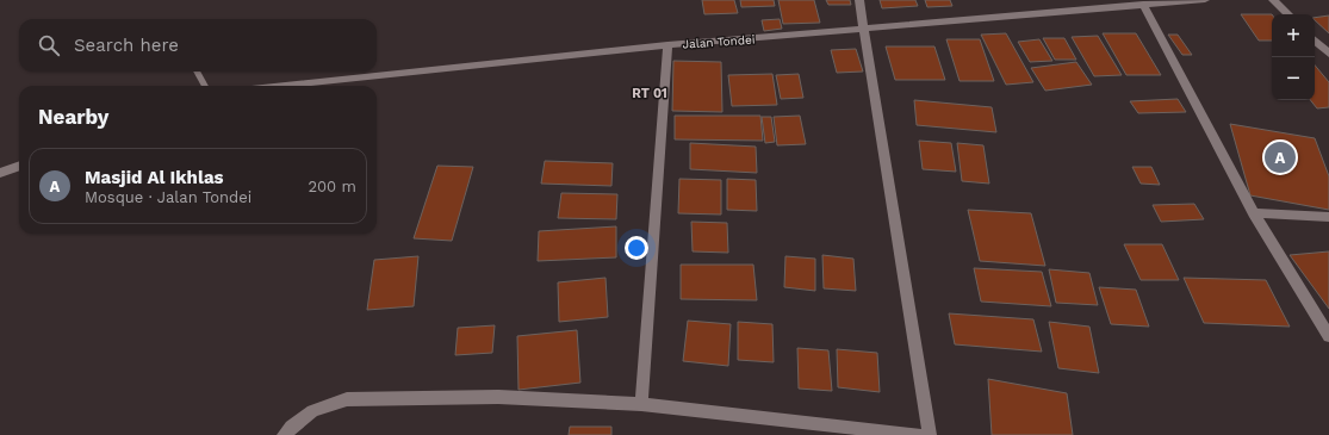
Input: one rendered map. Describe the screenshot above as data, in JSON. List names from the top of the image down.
{
  "streets": {
    "street": ["Jalan Tondei"]
  },
  "districts": ["RT 01"],
  "page": {
    "map_buttons": ["+", "−"],
    "search": "Search here",
    "heading": "Nearby",
    "pins": "A",
    "list": [
      {
        "mark": "A",
        "name": "Masjid Al Ikhlas",
        "note": "Mosque · Jalan Tondei",
        "value": "200 m"
      }
    ]
  }
}
